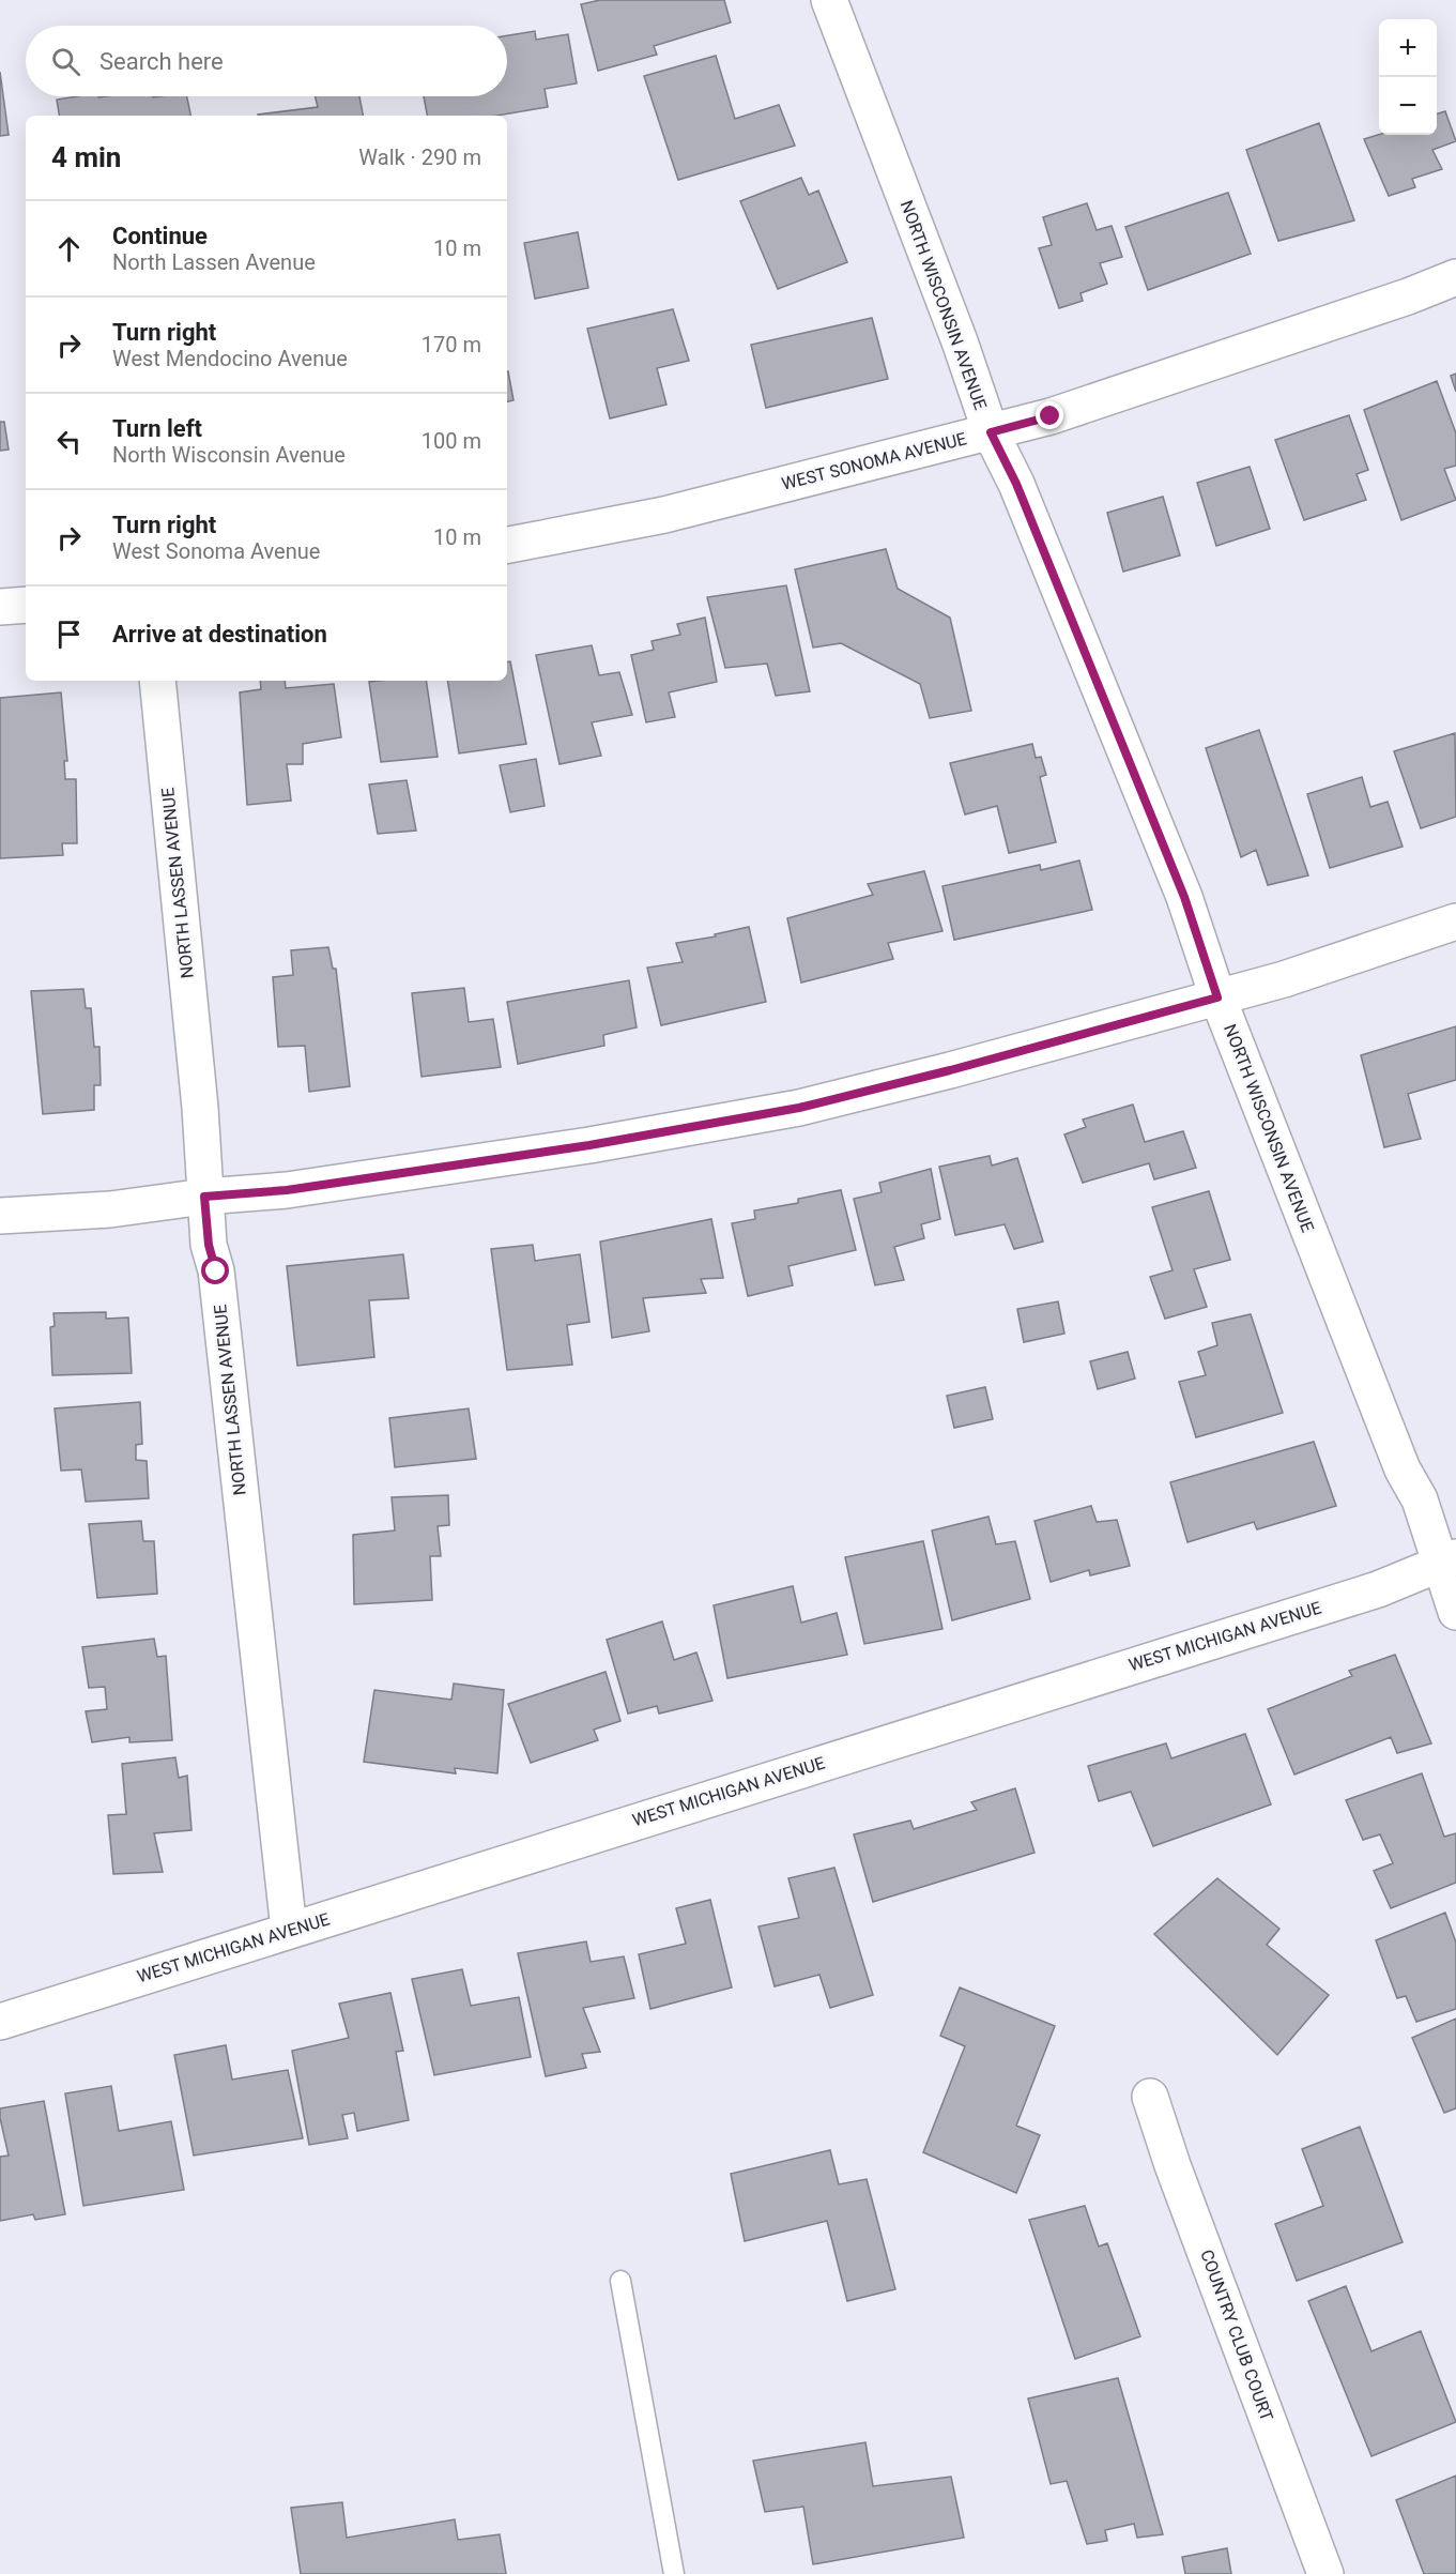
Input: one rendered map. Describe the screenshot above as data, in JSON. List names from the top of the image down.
{
  "streets": {
    "street": [
      "NORTH WISCONSIN AVENUE",
      "WEST SONOMA AVENUE",
      "NORTH LASSEN AVENUE",
      "WEST MICHIGAN AVENUE",
      "COUNTRY CLUB COURT"
    ]
  },
  "crossings": [
    ["NORTH WISCONSIN AVENUE", "WEST SONOMA AVENUE"],
    ["NORTH WISCONSIN AVENUE", "WEST MICHIGAN AVENUE"],
    ["NORTH LASSEN AVENUE", "WEST MICHIGAN AVENUE"]
  ],
  "page": {
    "map_buttons": ["+", "−"],
    "search": "Search here",
    "heading": ["4 min", "Walk · 290 m"],
    "list": [
      ["Continue", "North Lassen Avenue", "10 m"],
      ["Turn right", "West Mendocino Avenue", "170 m"],
      ["Turn left", "North Wisconsin Avenue", "100 m"],
      ["Turn right", "West Sonoma Avenue", "10 m"],
      "Arrive at destination"
    ]
  }
}
